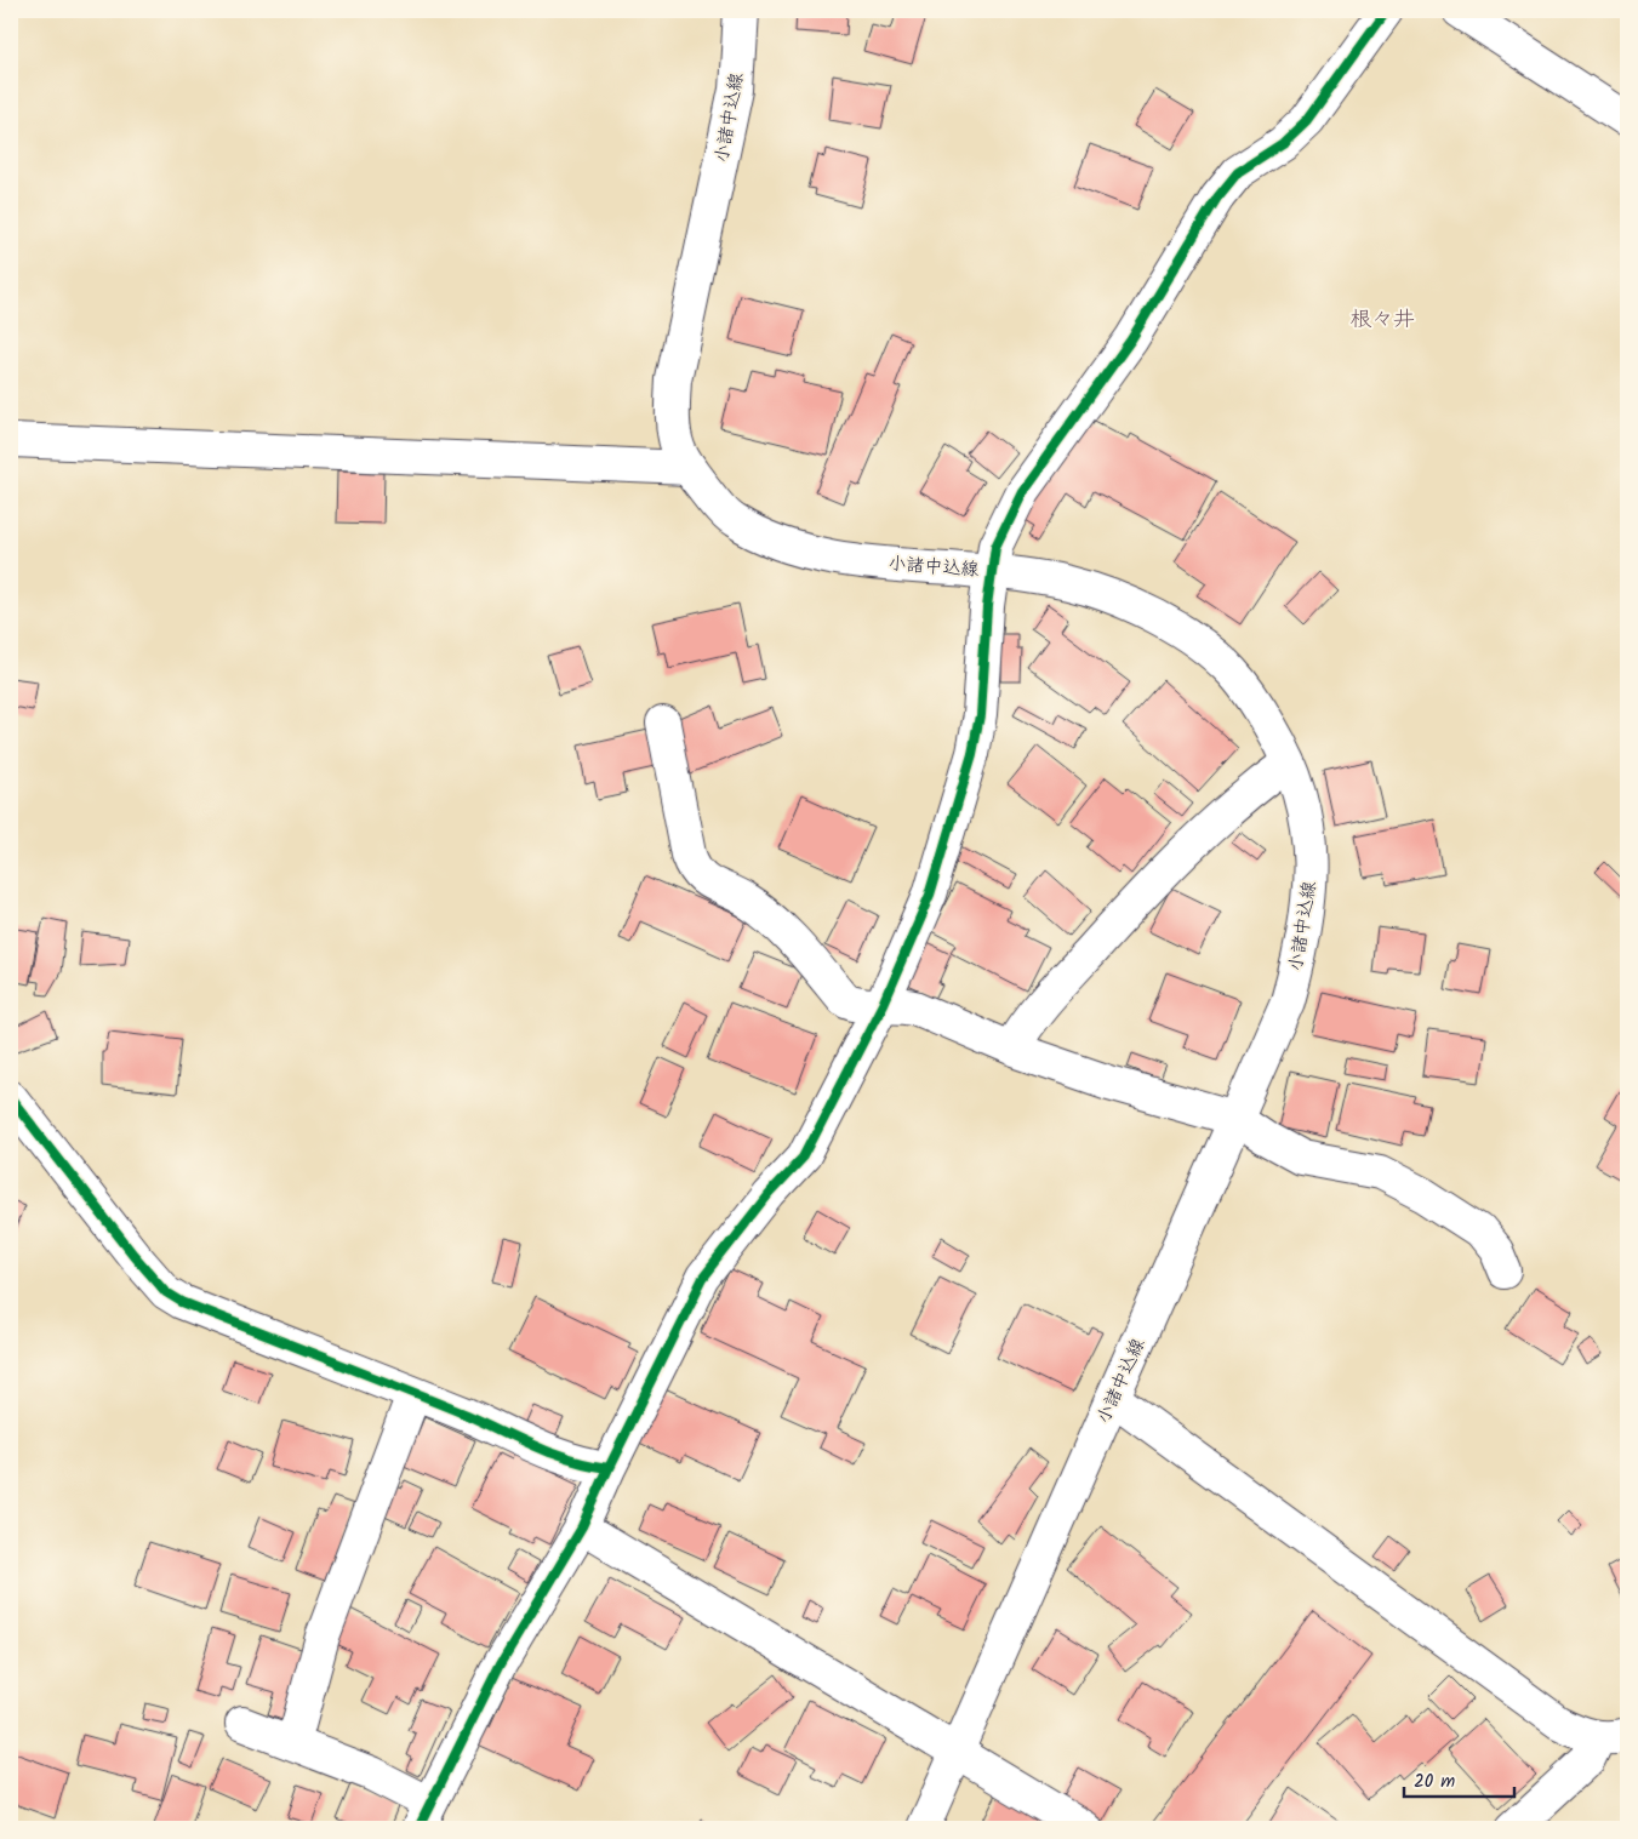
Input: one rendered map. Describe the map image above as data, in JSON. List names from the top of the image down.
{
  "streets": {
    "street": ["小諸中込線"]
  },
  "districts": ["根々井"],
  "scale_bar": "20 m"
}
